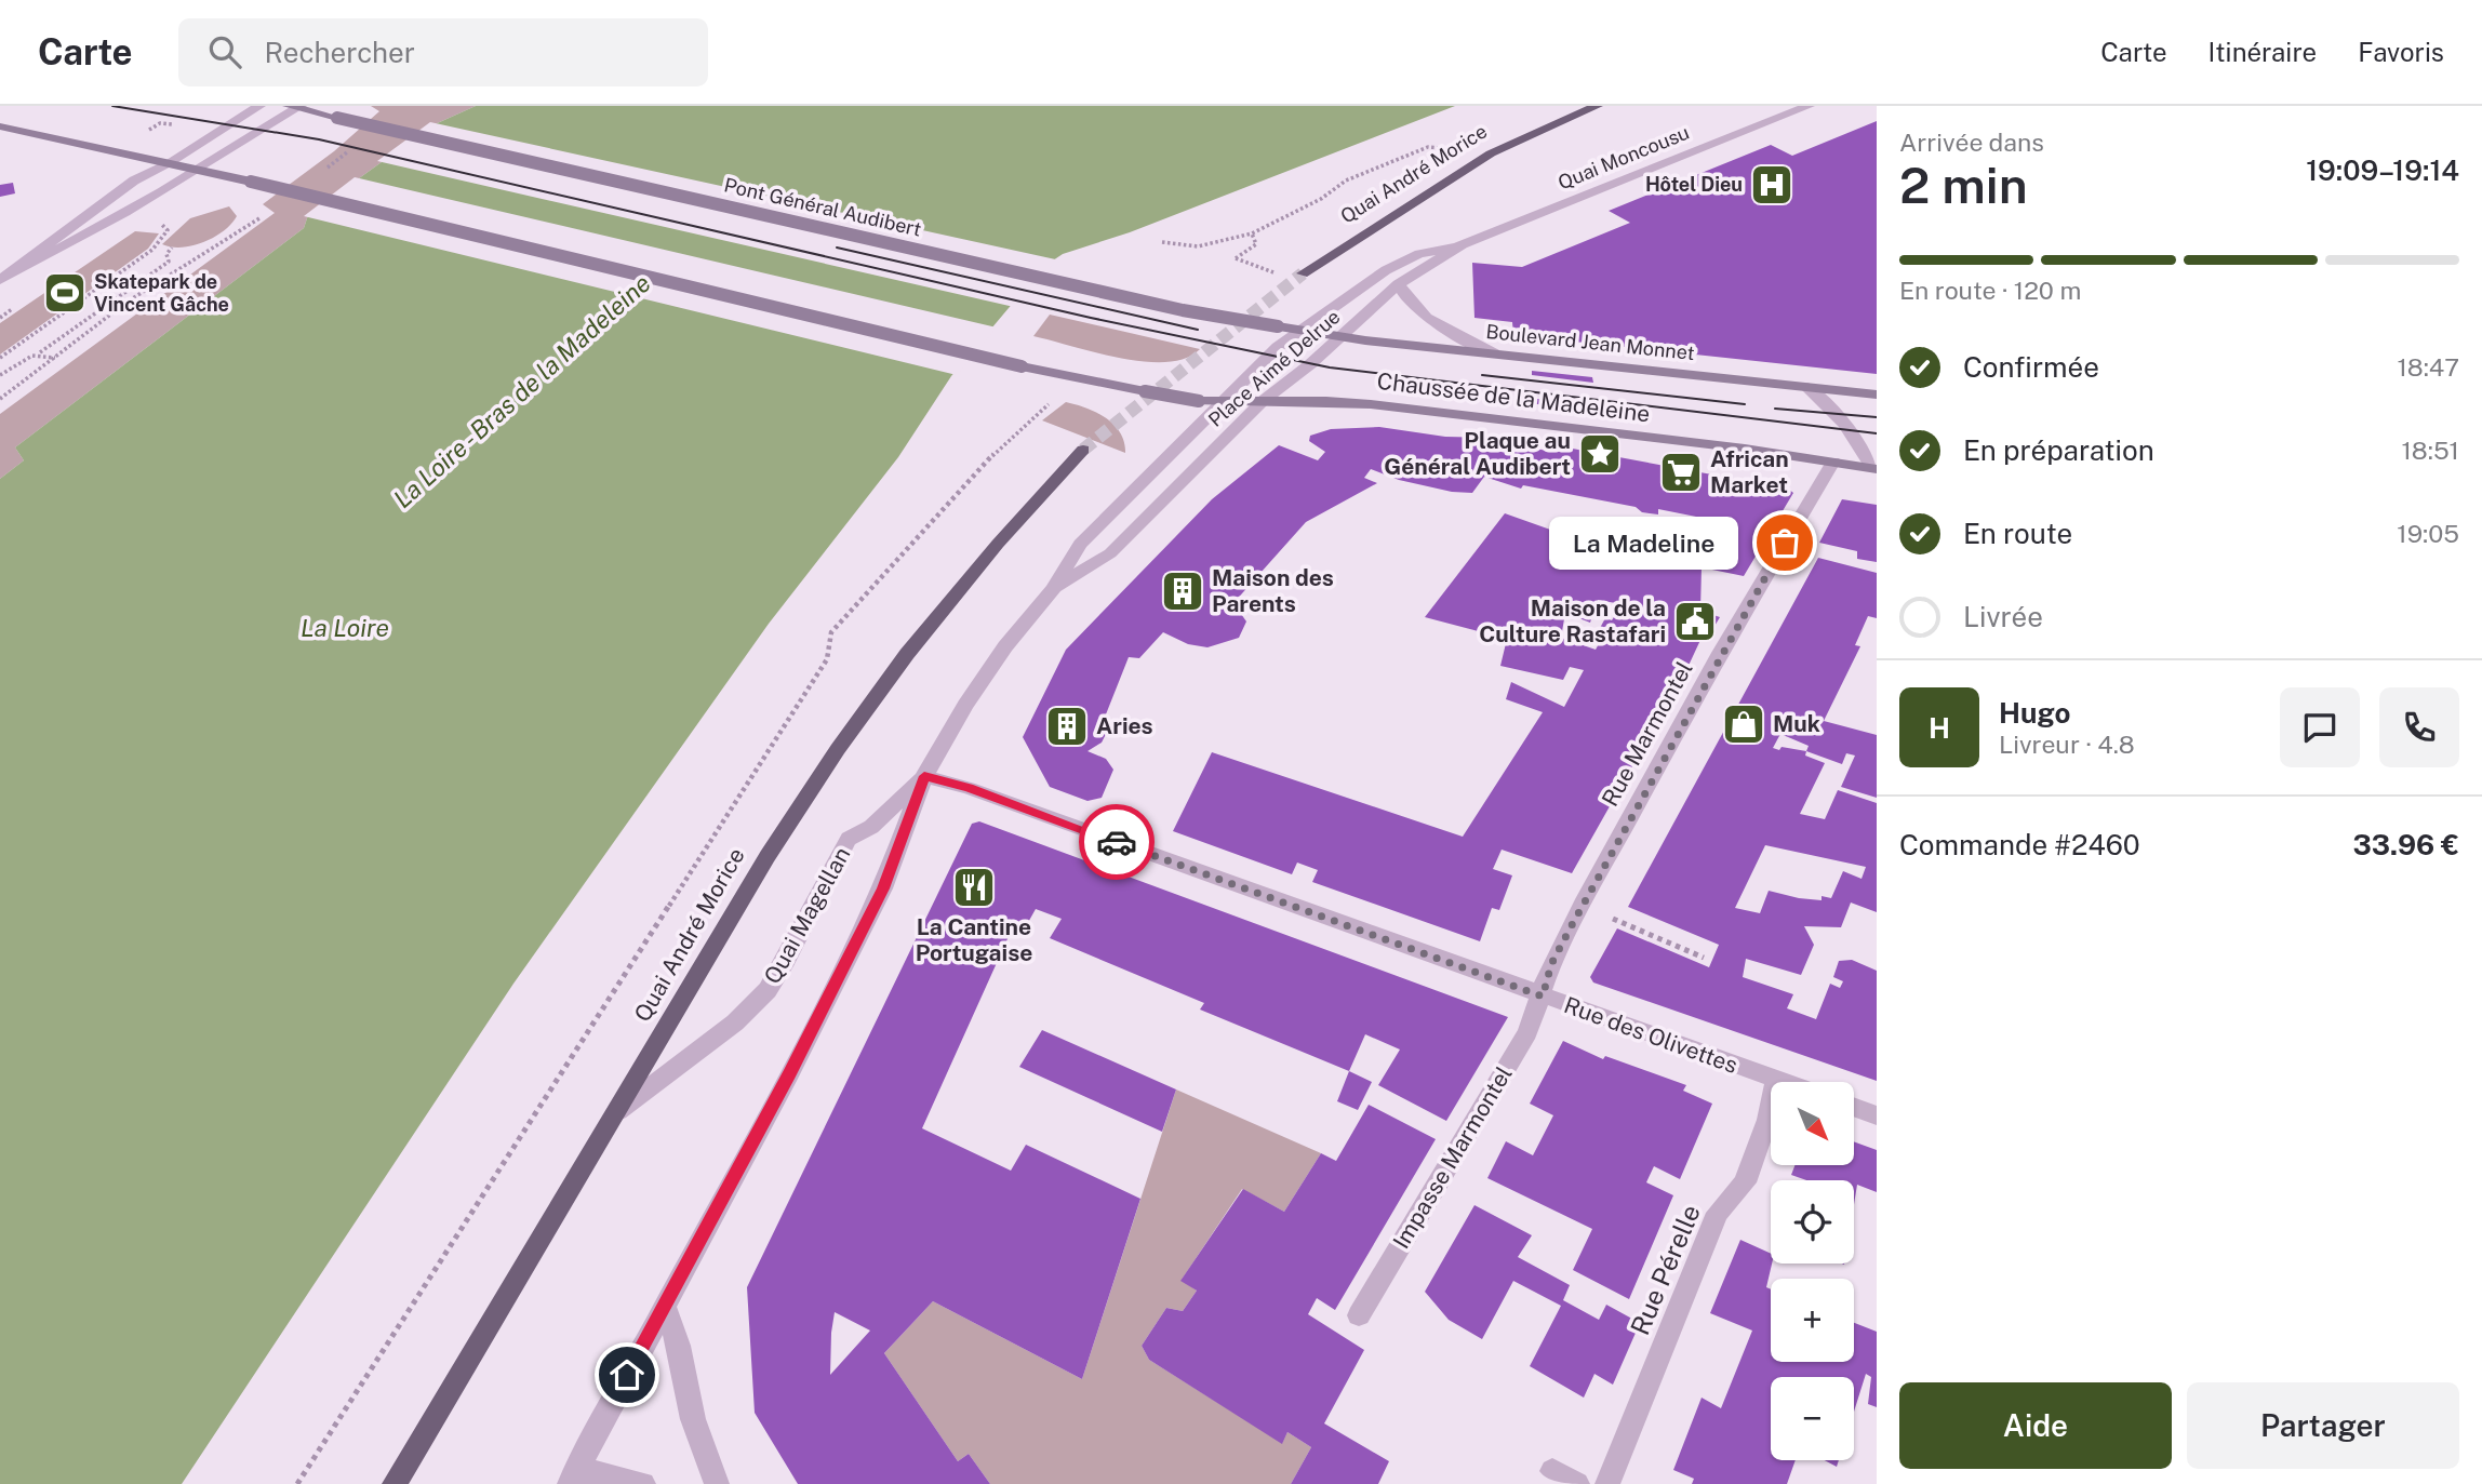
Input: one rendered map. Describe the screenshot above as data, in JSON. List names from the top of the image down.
{
  "streets": {
    "main road": [
      "Quai André Morice",
      "Pont Général Audibert",
      "Boulevard Jean Monnet",
      "Chaussée de la Madeleine"
    ],
    "street": [
      "Quai Moncousu",
      "Place Aimé Delrue",
      "Rue Marmontel",
      "Quai Magellan",
      "Rue des Olivettes",
      "Impasse Marmontel",
      "Rue Pérelle"
    ]
  },
  "crossings": [
    ["Quai Moncousu", "Pont Général Audibert"],
    ["Quai Moncousu", "Boulevard Jean Monnet"],
    ["Quai Moncousu", "Place Aimé Delrue"],
    ["Quai Moncousu", "Chaussée de la Madeleine"],
    ["Quai Moncousu", "Quai Magellan"],
    ["Quai André Morice", "Quai Magellan"],
    ["Pont Général Audibert", "Boulevard Jean Monnet"],
    ["Boulevard Jean Monnet", "Place Aimé Delrue"],
    ["Place Aimé Delrue", "Chaussée de la Madeleine"],
    ["Place Aimé Delrue", "Quai Magellan"],
    ["Chaussée de la Madeleine", "Rue Marmontel"],
    ["Chaussée de la Madeleine", "Quai Magellan"],
    ["Rue Marmontel", "Rue des Olivettes"],
    ["Rue Marmontel", "Impasse Marmontel"],
    ["Quai Magellan", "Rue des Olivettes"],
    ["Rue des Olivettes", "Impasse Marmontel"],
    ["Rue des Olivettes", "Rue Pérelle"]
  ],
  "water": ["La Loire - Bras de la Madeleine", "La Loire"],
  "places": {
    "hospital": ["Hôtel Dieu"],
    "sports": ["Skatepark de Vincent Gâche"],
    "place": ["Plaque au Général Audibert"],
    "supermarket": ["African Market"],
    "other": ["La Madeline"],
    "building": ["Maison des Parents", "Aries"],
    "public building": ["Maison de la Culture Rastafari"],
    "shop": ["Muk"],
    "restaurant": ["La Cantine Portugaise"]
  },
  "north": "bottom right",
  "page": {
    "header": "Carte",
    "search": "Rechercher",
    "nav": ["Carte", "Itinéraire", "Favoris"],
    "heading": ["2 min", "Arrivée dans", "19:09–19:14"],
    "panel": [
      "Hugo",
      "Livreur · 4.8",
      "Commande #2460",
      "33.96 €"
    ],
    "bar": "En route · 120 m",
    "list": [
      ["Confirmée", "18:47"],
      ["En préparation", "18:51"],
      ["En route", "19:05"],
      "Livrée"
    ],
    "bubble": "La Madeline",
    "round": "H",
    "map_buttons": ["+", "−"],
    "buttons": ["Aide", "Partager"]
  }
}
